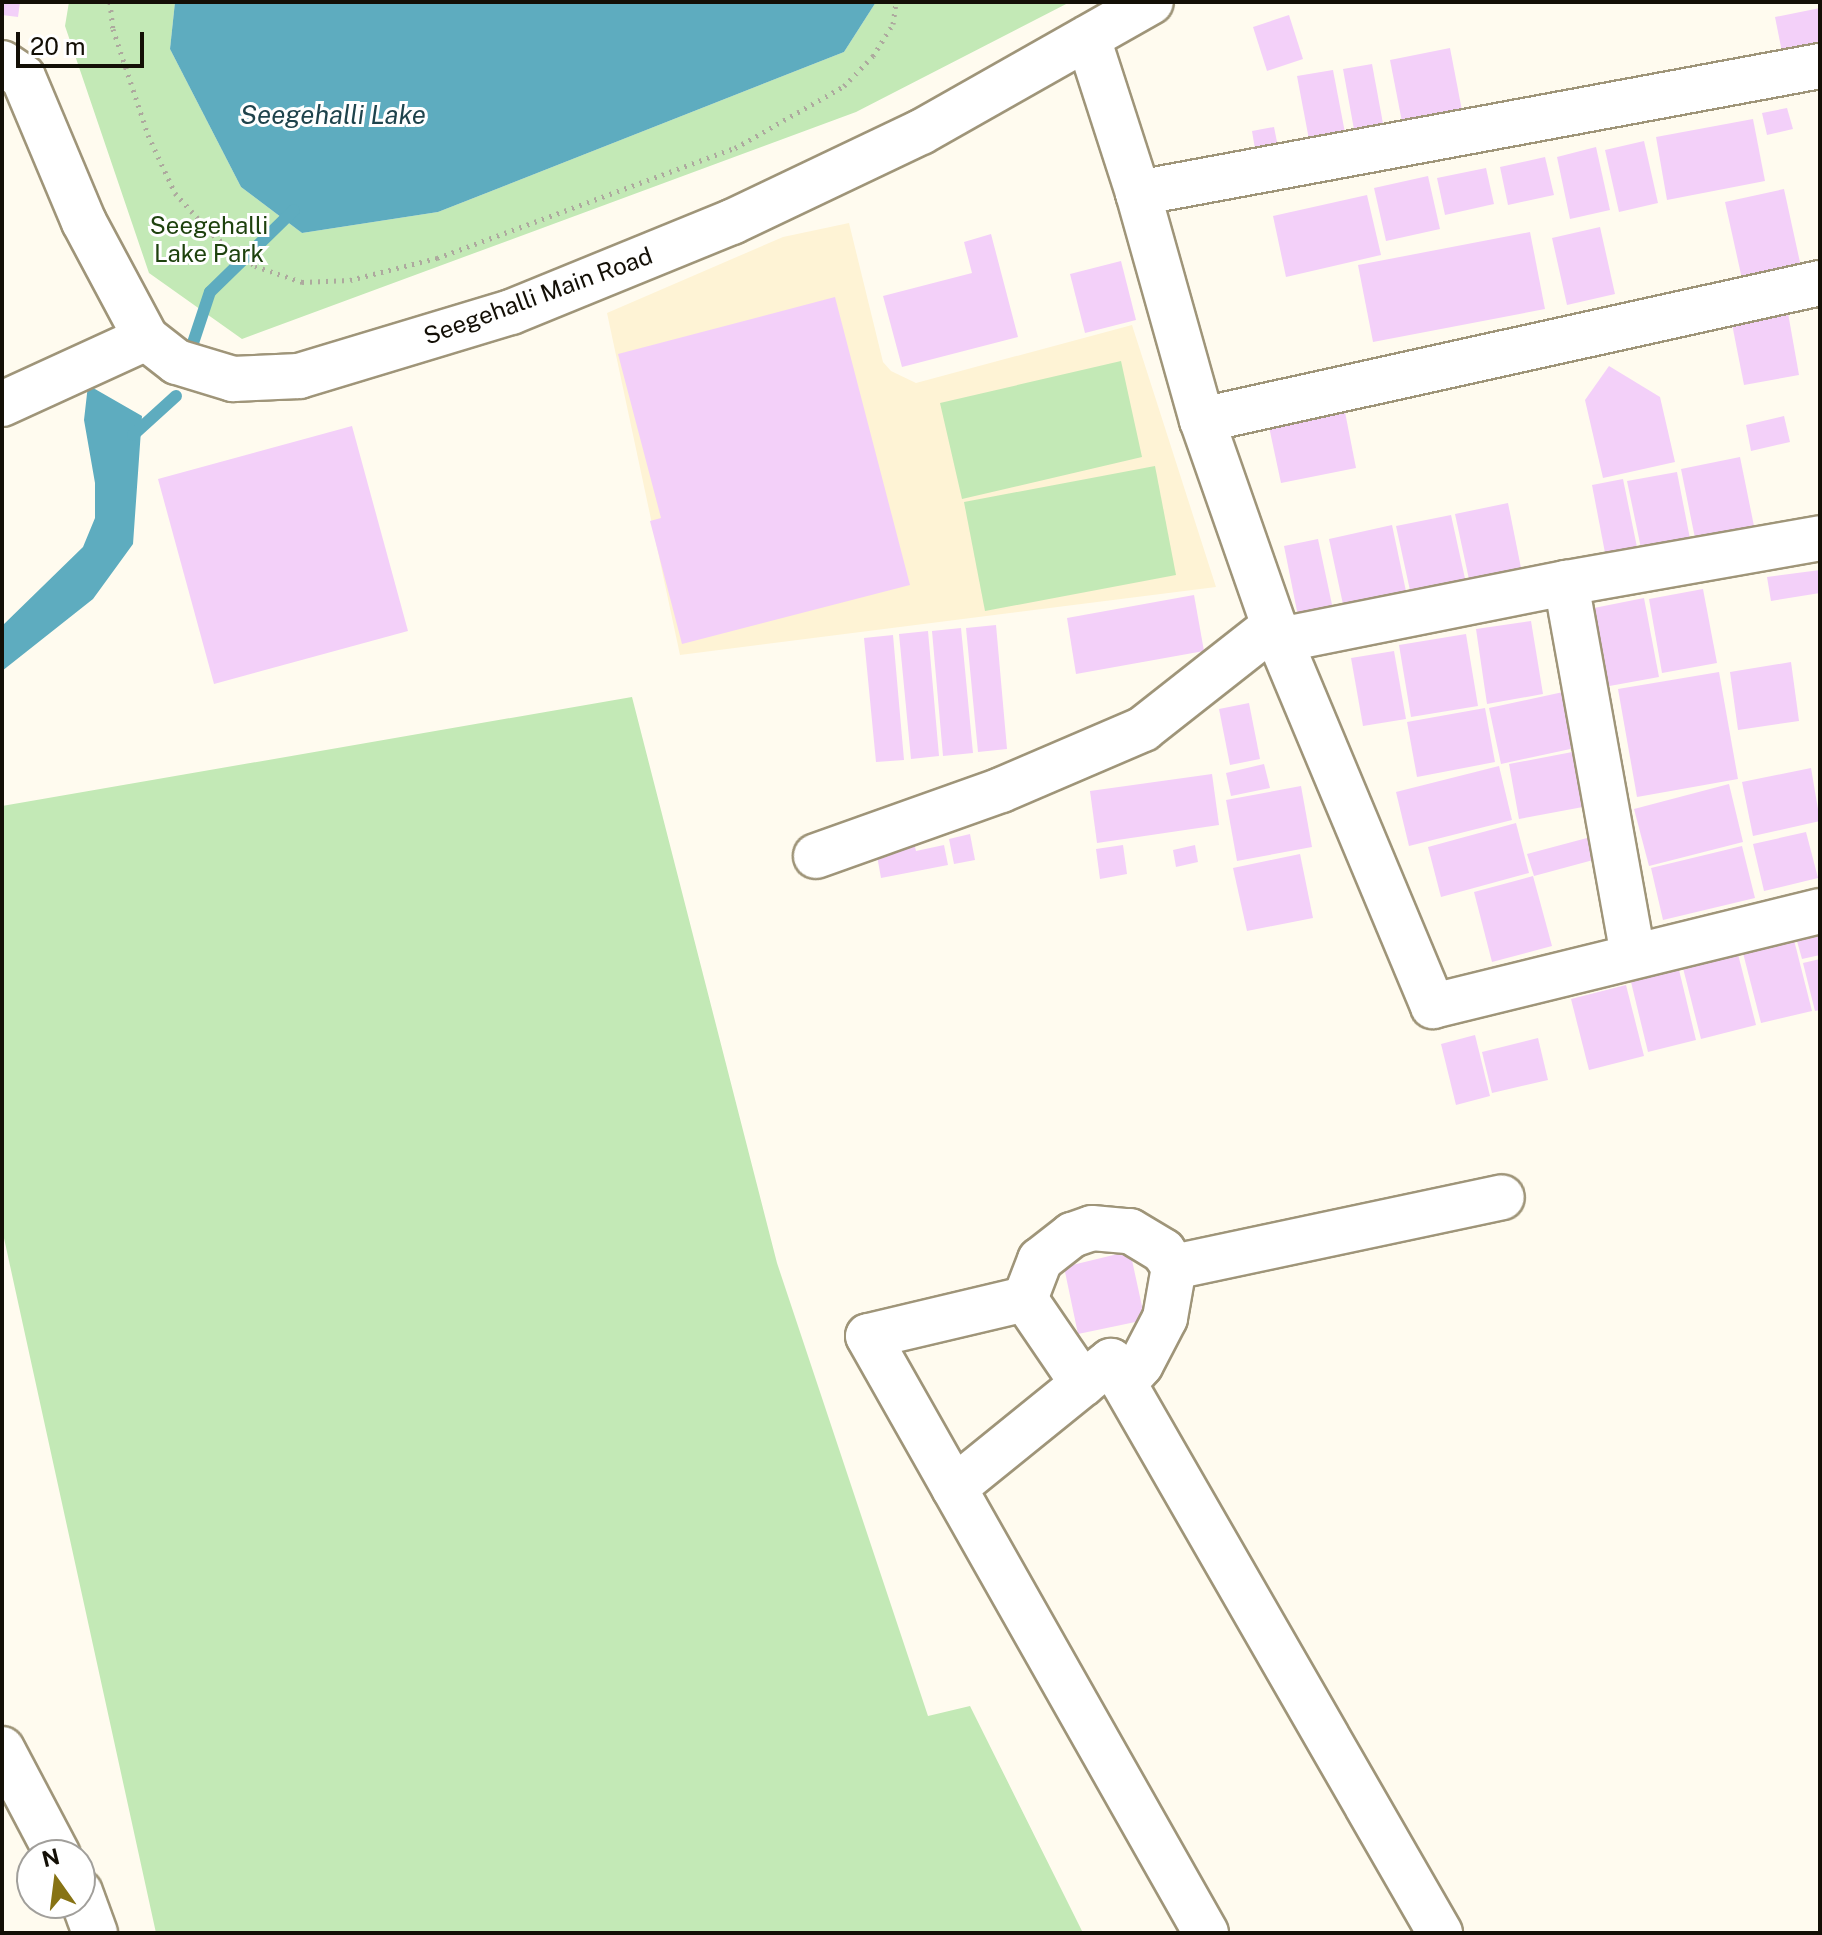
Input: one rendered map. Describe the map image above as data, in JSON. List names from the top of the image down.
{
  "streets": {
    "street": ["Seegehalli Main Road"]
  },
  "water": ["Seegehalli Lake"],
  "parks": ["Seegehalli Lake Park"],
  "scale_bar": "20 m",
  "north": "top"
}
